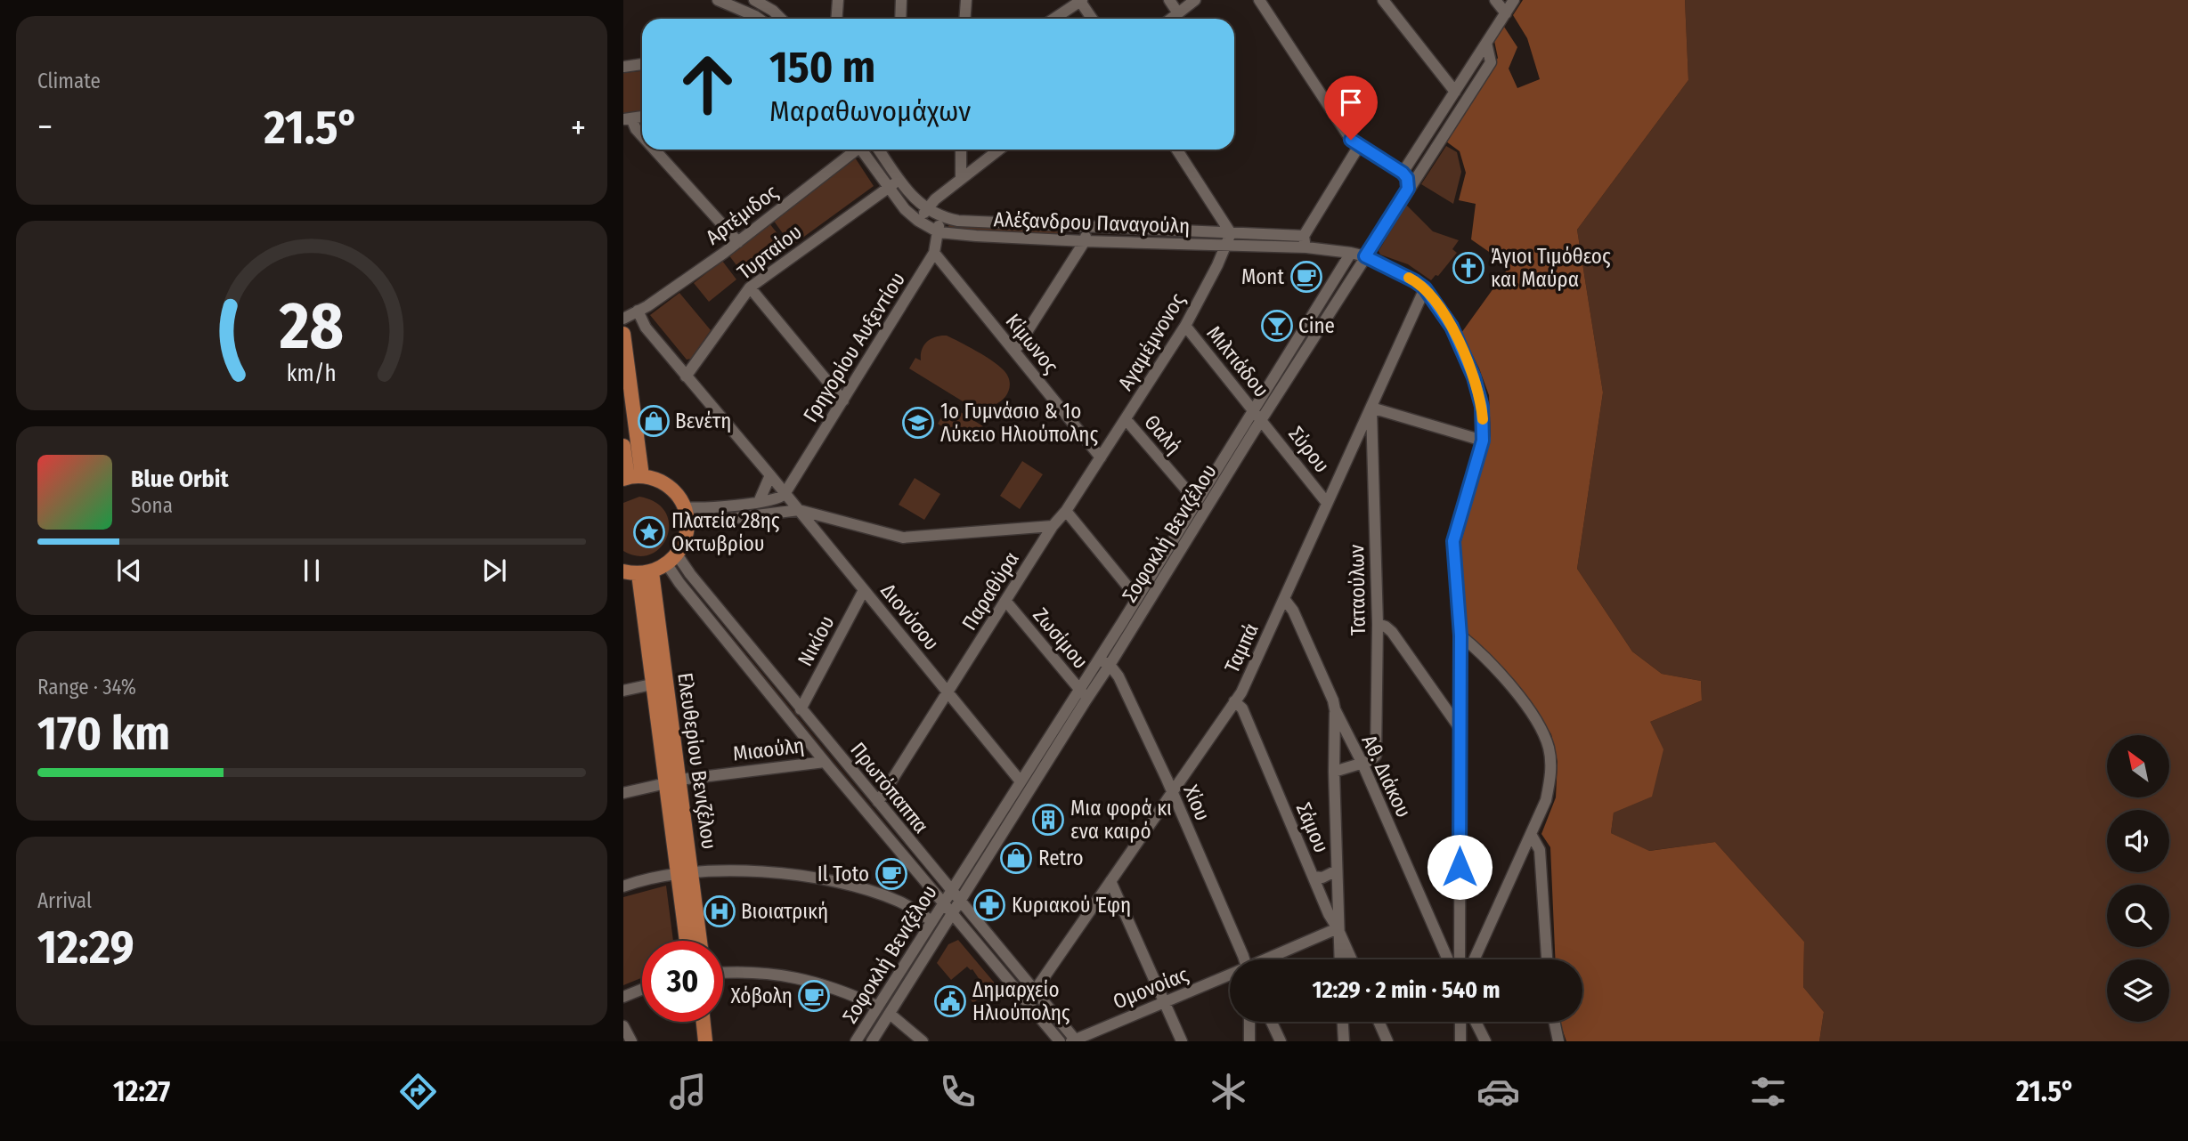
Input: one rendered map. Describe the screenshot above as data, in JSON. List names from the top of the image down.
{
  "streets": {
    "main road": ["Ελευθερίου Βενιζέλου"],
    "street": [
      "Αρτέμιδος",
      "Αλέξανδρου Παναγούλη",
      "Τυρταίου",
      "Αγαμέμνονος",
      "Κίμωνος",
      "Γρηγορίου Αυξεντίου",
      "Μιλτιάδου",
      "Θαλή",
      "Σύρου",
      "Σοφοκλή Βενιζέλου",
      "Ταταούλων",
      "Παραθύρα",
      "Διονύσου",
      "Ζωσίμου",
      "Νικίου",
      "Ταμπά",
      "Μιαούλη",
      "Αθ. Διάκου",
      "Πρωτόπαππα",
      "Χίου",
      "Σάμου",
      "Ομονοίας"
    ]
  },
  "crossings": [
    ["Αρτέμιδος", "Διονύσου"],
    ["Αλέξανδρου Παναγούλη", "Τυρταίου"],
    ["Αλέξανδρου Παναγούλη", "Αγαμέμνονος"],
    ["Αλέξανδρου Παναγούλη", "Γρηγορίου Αυξεντίου"],
    ["Αλέξανδρου Παναγούλη", "Σοφοκλή Βενιζέλου"],
    ["Αλέξανδρου Παναγούλη", "Ταμπά"],
    ["Τυρταίου", "Διονύσου"],
    ["Αγαμέμνονος", "Κίμωνος"],
    ["Αγαμέμνονος", "Μιλτιάδου"],
    ["Αγαμέμνονος", "Θαλή"],
    ["Αγαμέμνονος", "Παραθύρα"],
    ["Κίμωνος", "Γρηγορίου Αυξεντίου"],
    ["Γρηγορίου Αυξεντίου", "Διονύσου"],
    ["Μιλτιάδου", "Σύρου"],
    ["Μιλτιάδου", "Σοφοκλή Βενιζέλου"],
    ["Θαλή", "Σοφοκλή Βενιζέλου"],
    ["Σύρου", "Σοφοκλή Βενιζέλου"],
    ["Σύρου", "Ταμπά"],
    ["Σοφοκλή Βενιζέλου", "Διονύσου"],
    ["Σοφοκλή Βενιζέλου", "Ζωσίμου"],
    ["Σοφοκλή Βενιζέλου", "Πρωτόπαππα"],
    ["Σοφοκλή Βενιζέλου", "Χίου"],
    ["Ταταούλων", "Ταμπά"],
    ["Ταταούλων", "Αθ. Διάκου"],
    ["Παραθύρα", "Διονύσου"],
    ["Παραθύρα", "Ζωσίμου"],
    ["Παραθύρα", "Πρωτόπαππα"],
    ["Διονύσου", "Νικίου"],
    ["Νικίου", "Πρωτόπαππα"],
    ["Ταμπά", "Αθ. Διάκου"],
    ["Ταμπά", "Πρωτόπαππα"],
    ["Ταμπά", "Χίου"],
    ["Ταμπά", "Σάμου"],
    ["Μιαούλη", "Ελευθερίου Βενιζέλου"],
    ["Μιαούλη", "Πρωτόπαππα"],
    ["Πρωτόπαππα", "Ομονοίας"],
    ["Σάμου", "Ομονοίας"]
  ],
  "places": {
    "church": ["Άγιοι Τιμόθεος και Μαύρα"],
    "cafe": ["Mont", "Il Toto", "Χόβολη"],
    "bar": ["Cine"],
    "shop": ["Βενέτη", "Retro"],
    "school or university": ["1ο Γυμνάσιο & 1ο Λύκειο Ηλιούπολης"],
    "place": ["Πλατεία 28ης Οκτωβρίου"],
    "building": ["Μια φορά κι ενα καιρό"],
    "pharmacy": ["Κυριακού Έφη"],
    "hospital": ["Βιοιατρική"],
    "public building": ["Δημαρχείο Ηλιούπολης"]
  },
  "north": "top left",
  "page": {
    "tile": [
      "Climate",
      ["Range · 34%", "170 km"],
      ["Arrival", "12:29"]
    ],
    "turn": ["150 m", "Μαραθωνομάχων"],
    "heat": ["−", "21.5°", "+"],
    "song": ["Blue Orbit", "Sona"],
    "limit": "30",
    "trip": "12:29 · 2 min · 540 m",
    "tabs": ["12:27", "21.5°"],
    "gauge": ["28", "km/h"]
  }
}
